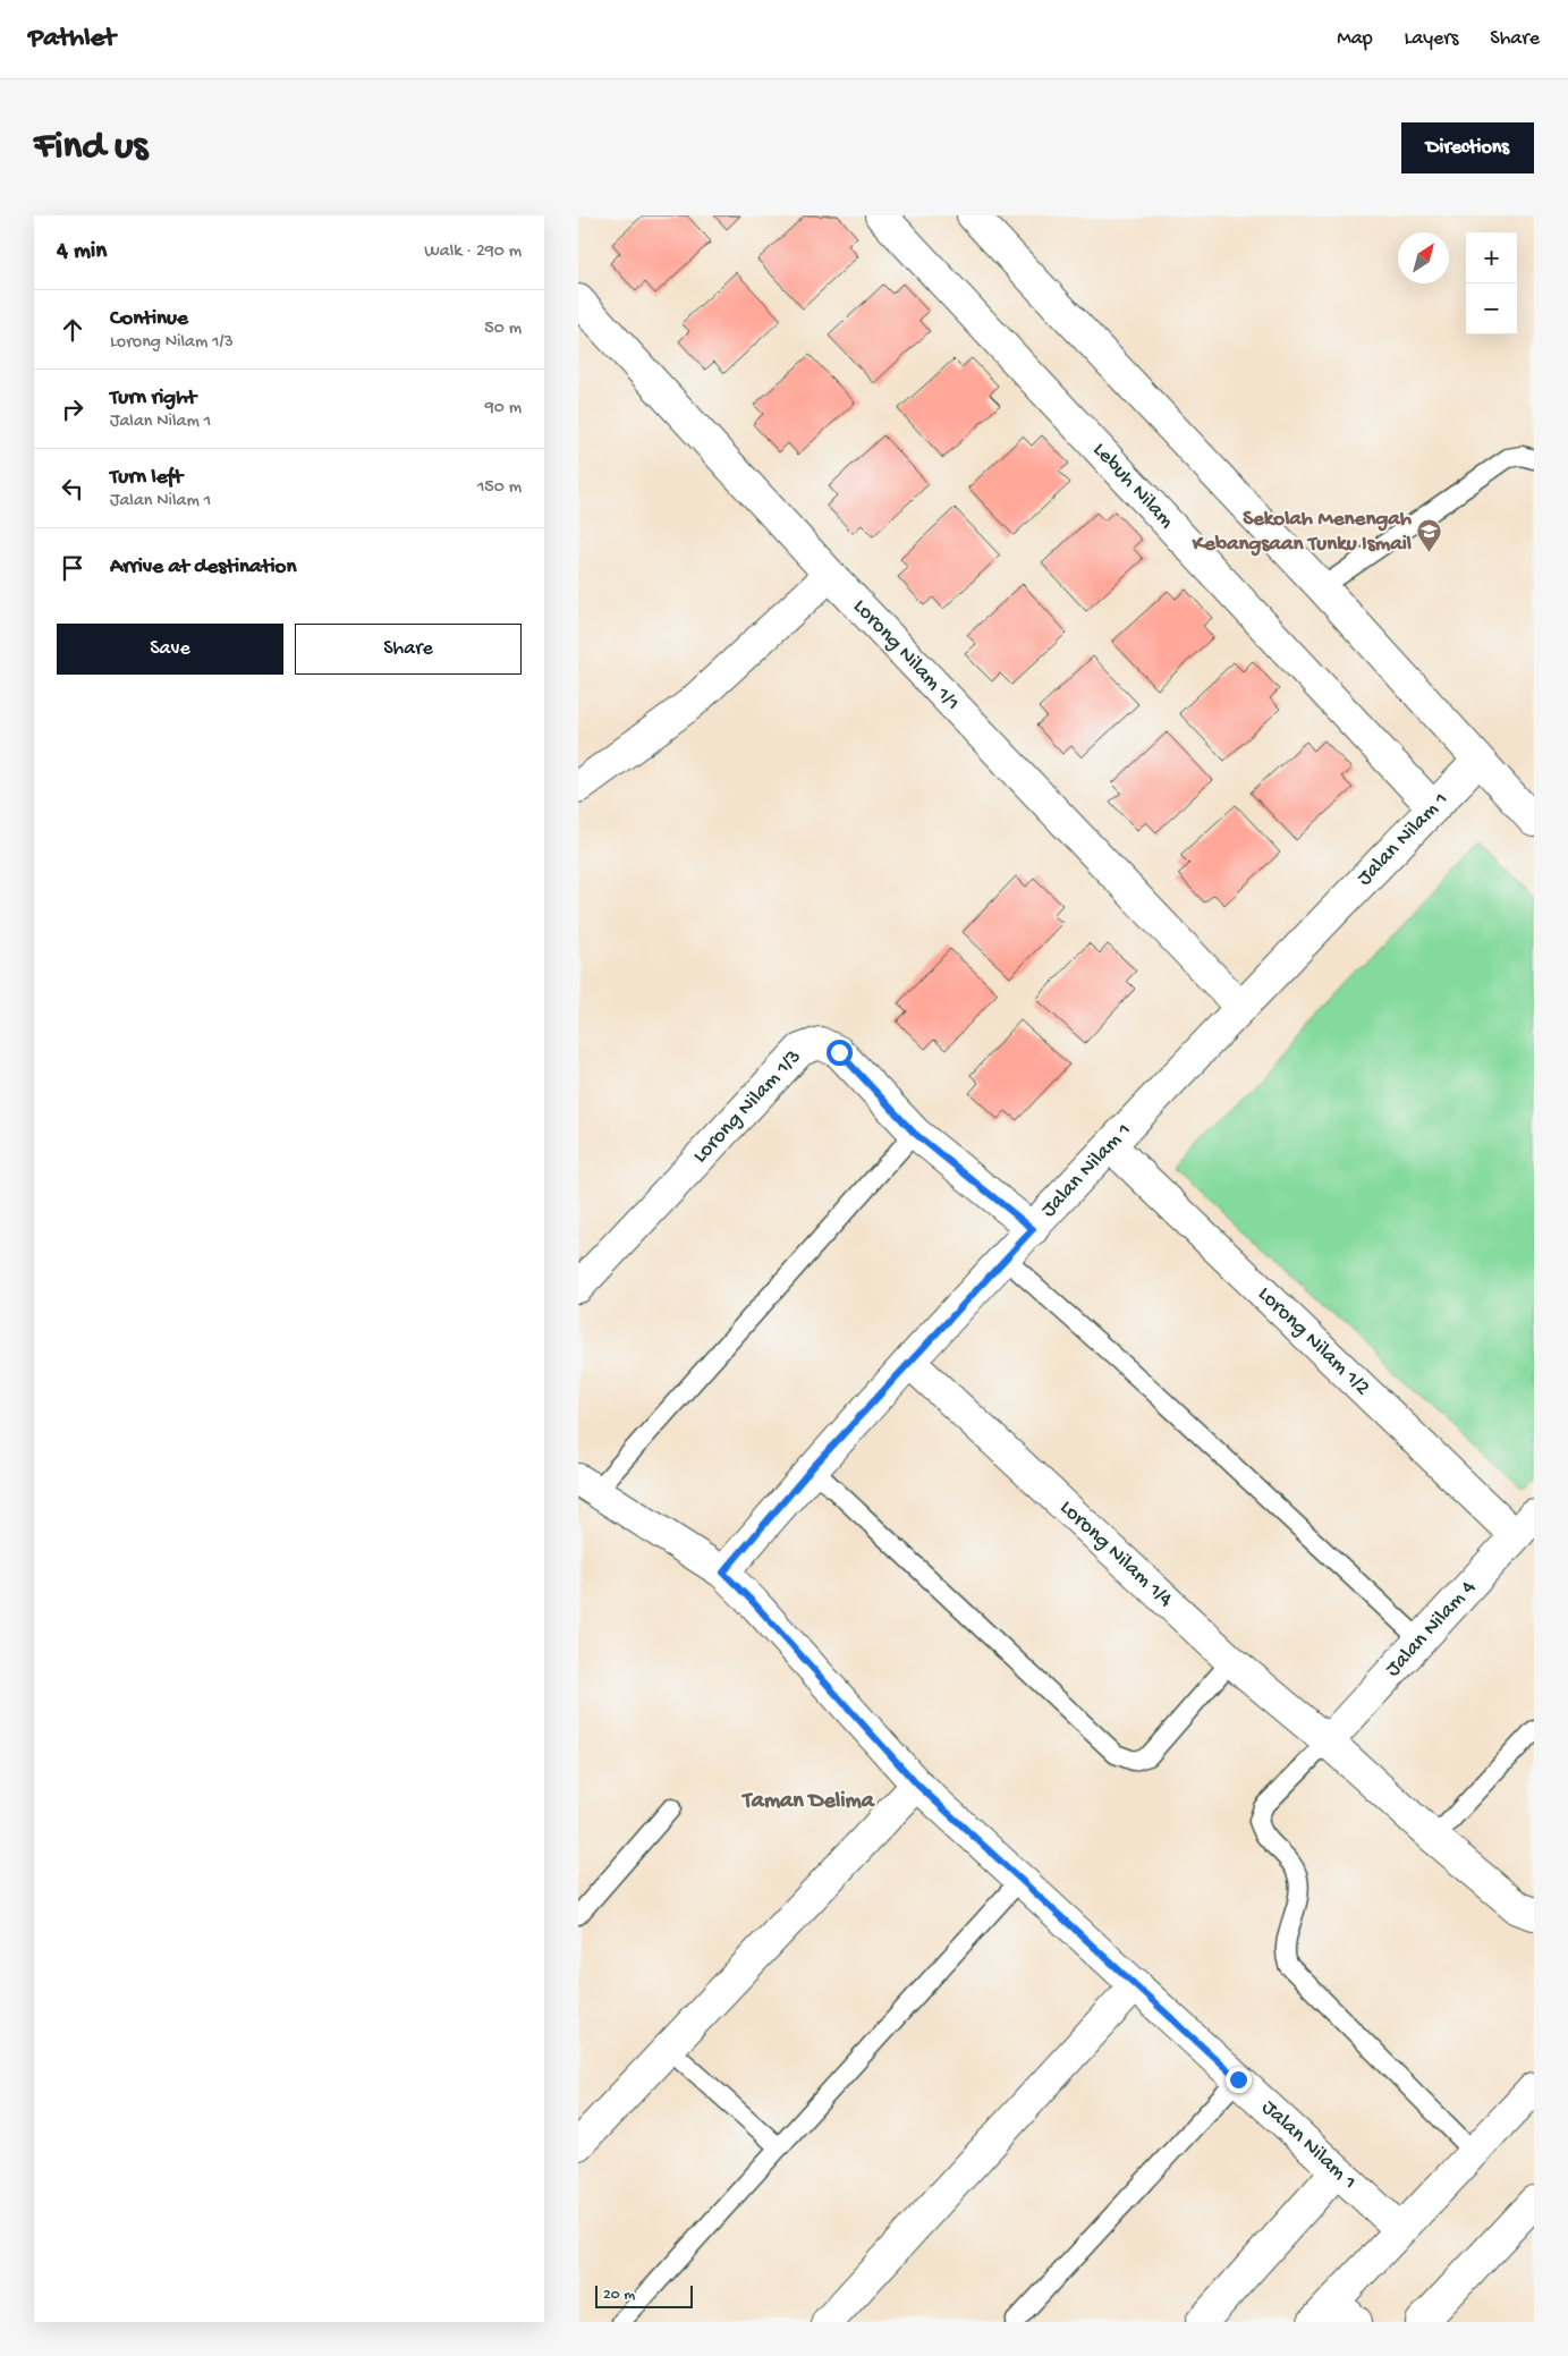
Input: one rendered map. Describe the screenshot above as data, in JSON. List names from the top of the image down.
{
  "streets": {
    "street": [
      "Lebuh Nilam",
      "Lorong Nilam 1/1",
      "Jalan Nilam 1",
      "Lorong Nilam 1/3",
      "Lorong Nilam 1/2",
      "Lorong Nilam 1/4",
      "Jalan Nilam 4"
    ]
  },
  "crossings": [
    ["Lebuh Nilam", "Jalan Nilam 1"],
    ["Lorong Nilam 1/1", "Jalan Nilam 1"],
    ["Jalan Nilam 1", "Lorong Nilam 1/3"],
    ["Jalan Nilam 1", "Lorong Nilam 1/2"],
    ["Jalan Nilam 1", "Lorong Nilam 1/4"],
    ["Lorong Nilam 1/2", "Jalan Nilam 4"],
    ["Lorong Nilam 1/4", "Jalan Nilam 4"]
  ],
  "districts": ["Taman Delima"],
  "places": {
    "school or university": ["Sekolah Menengah Kebangsaan Tunku Ismail"]
  },
  "scale_bar": "20 m",
  "north": "top right",
  "page": {
    "header": "Pathlet",
    "nav": ["Map", "Layers", "Share"],
    "buttons": [
      "Directions",
      ["Save", "Share"]
    ],
    "title": "Find us",
    "heading": ["4 min", "Walk · 290 m"],
    "map_buttons": ["+", "−"],
    "list": [
      ["Continue", "Lorong Nilam 1/3", "50 m"],
      ["Turn right", "Jalan Nilam 1", "90 m"],
      ["Turn left", "Jalan Nilam 1", "150 m"],
      "Arrive at destination"
    ],
    "scale": "20 m"
  }
}
